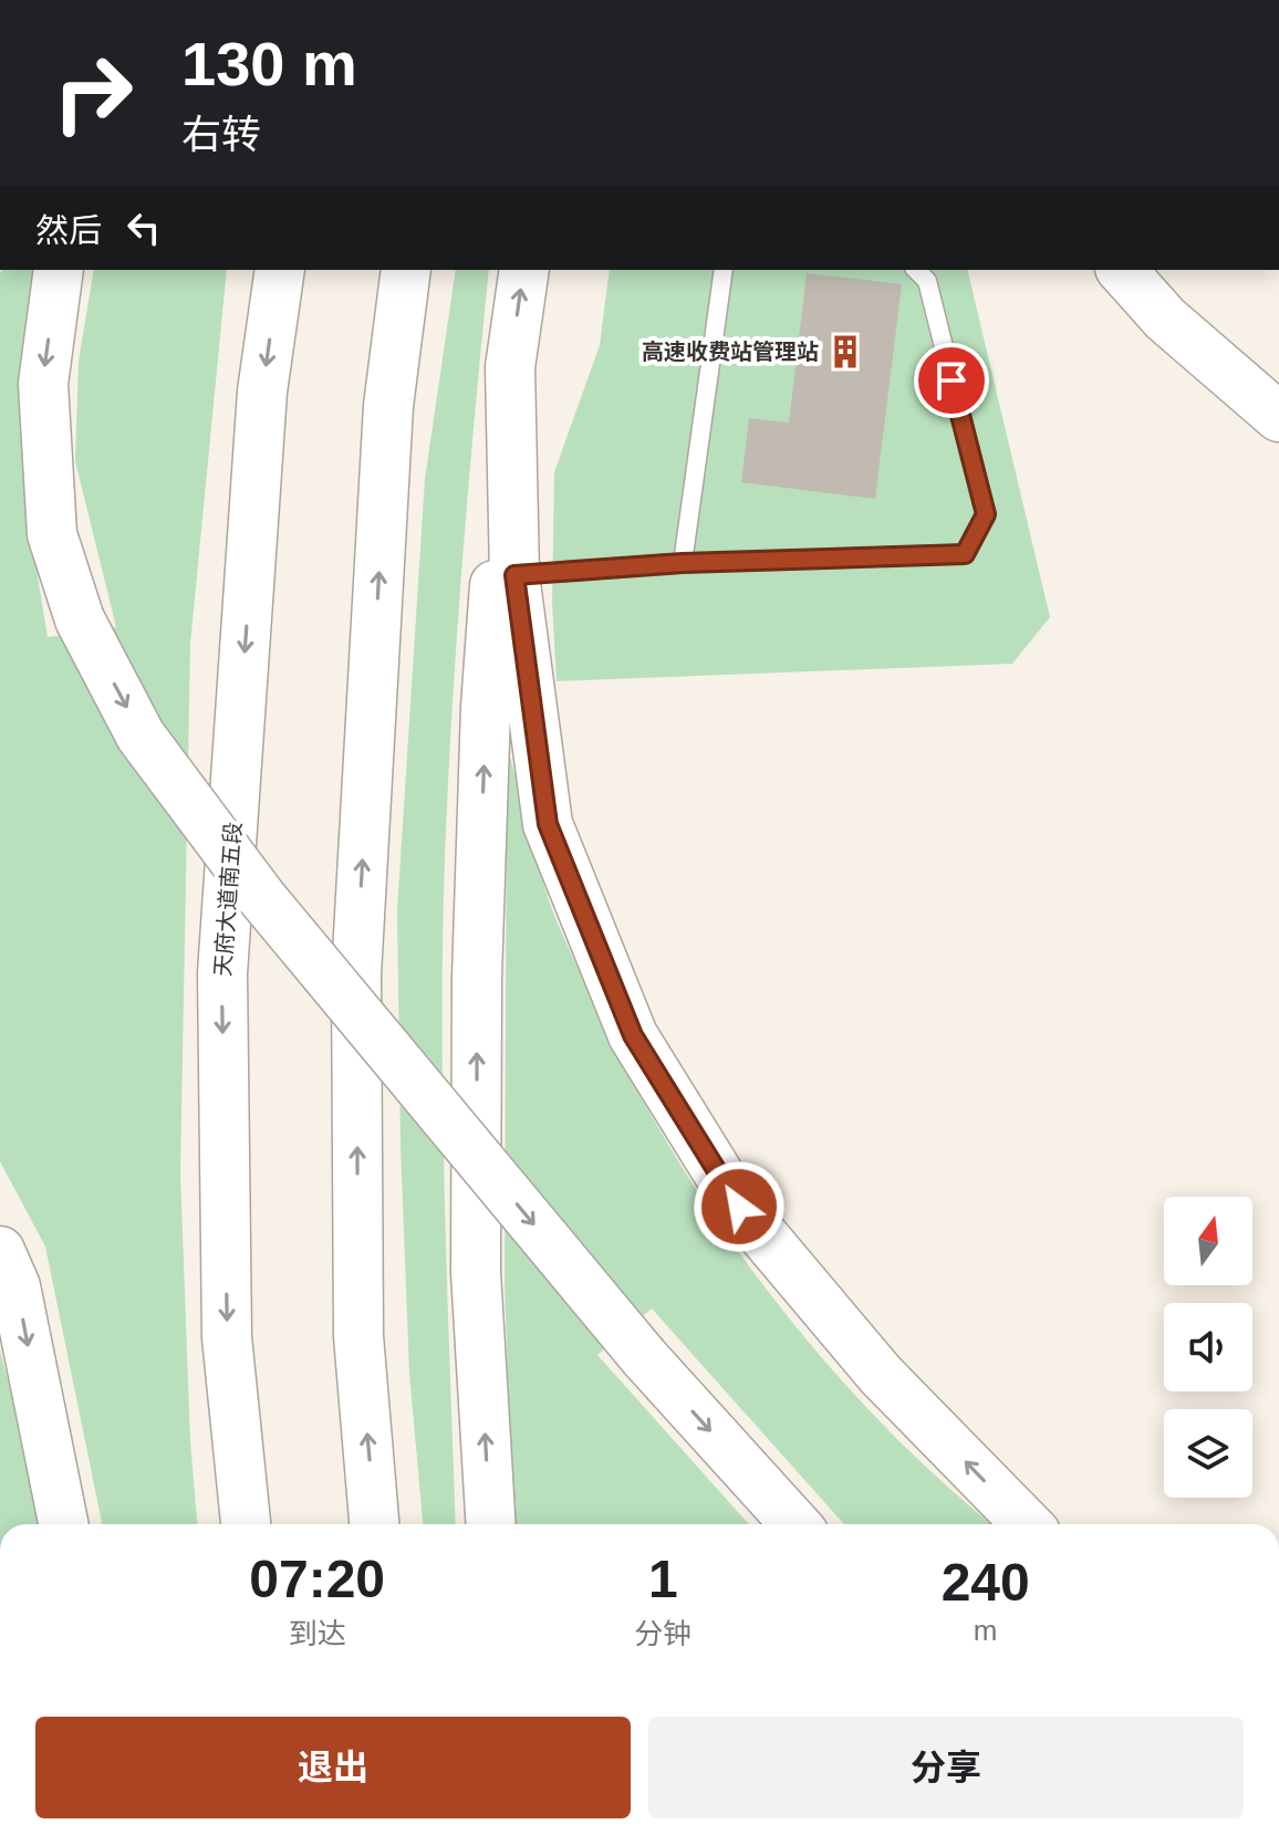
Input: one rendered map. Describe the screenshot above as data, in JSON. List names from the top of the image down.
{
  "streets": {
    "main road": ["天府大道南五段"]
  },
  "places": {
    "building": ["高速收费站管理站"]
  },
  "north": "top",
  "page": {
    "turn": ["130 m", "右转"],
    "then": "然后",
    "eta": [
      "07:20",
      "到达",
      "1",
      "分钟",
      "240",
      "m"
    ],
    "buttons": ["退出", "分享"]
  }
}
